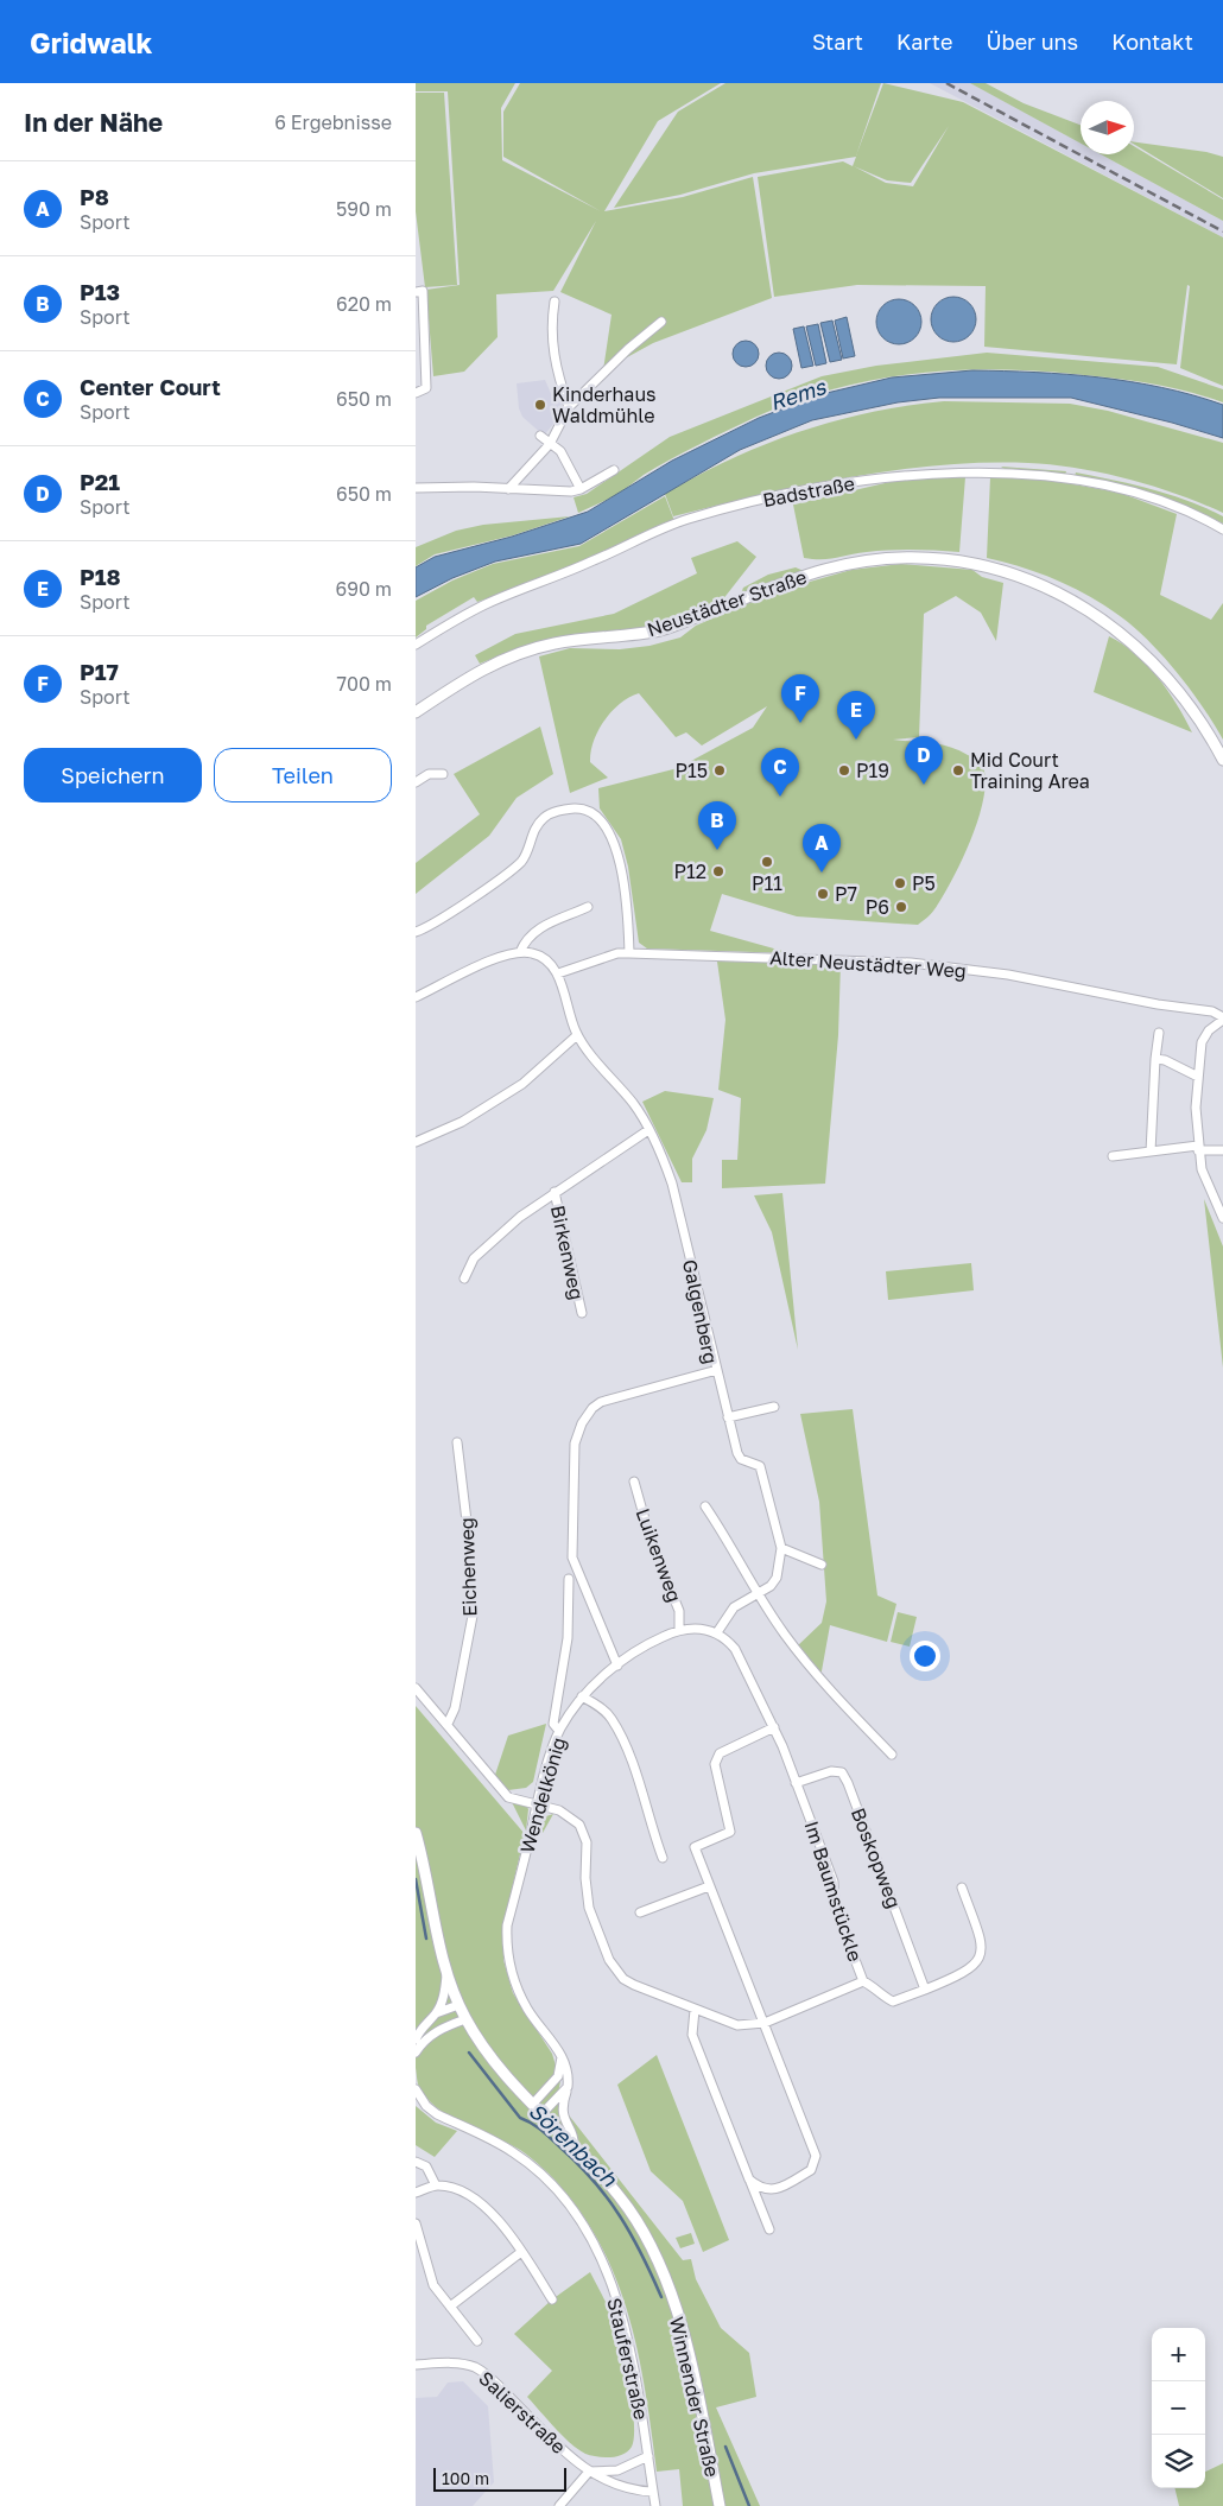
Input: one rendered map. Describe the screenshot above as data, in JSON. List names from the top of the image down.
{
  "streets": {
    "street": [
      "Badstraße",
      "Neustädter Straße",
      "Alter Neustädter Weg",
      "Birkenweg",
      "Galgenberg",
      "Luikenweg",
      "Eichenweg",
      "Wendelkönig",
      "Boskopweg",
      "Im Baumstückle",
      "Stauferstraße",
      "Winnender Straße",
      "Salierstraße"
    ]
  },
  "crossings": [
    ["Alter Neustädter Weg", "Galgenberg"],
    ["Birkenweg", "Galgenberg"],
    ["Galgenberg", "Wendelkönig"],
    ["Luikenweg", "Wendelkönig"],
    ["Eichenweg", "Im Baumstückle"],
    ["Wendelkönig", "Im Baumstückle"],
    ["Wendelkönig", "Winnender Straße"],
    ["Boskopweg", "Im Baumstückle"],
    ["Stauferstraße", "Salierstraße"]
  ],
  "water": ["Rems", "Sörenbach"],
  "places": [
    "Kinderhaus Waldmühle",
    "P15",
    "P19",
    "Mid Court Training Area",
    "P11",
    "P12",
    "P5",
    "P7",
    "P6"
  ],
  "scale_bar": "100 m",
  "north": "right",
  "page": {
    "header": "Gridwalk",
    "nav": [
      "Start",
      "Karte",
      "Über uns",
      "Kontakt"
    ],
    "heading": ["In der Nähe", "6 Ergebnisse"],
    "list": [
      {
        "mark": "A",
        "name": "P8",
        "note": "Sport",
        "value": "590 m"
      },
      {
        "mark": "B",
        "name": "P13",
        "note": "Sport",
        "value": "620 m"
      },
      {
        "mark": "C",
        "name": "Center Court",
        "note": "Sport",
        "value": "650 m"
      },
      {
        "mark": "D",
        "name": "P21",
        "note": "Sport",
        "value": "650 m"
      },
      {
        "mark": "E",
        "name": "P18",
        "note": "Sport",
        "value": "690 m"
      },
      {
        "mark": "F",
        "name": "P17",
        "note": "Sport",
        "value": "700 m"
      }
    ],
    "pins": [
      "F",
      "E",
      "D",
      "C",
      "B",
      "A"
    ],
    "buttons": ["Speichern", "Teilen"],
    "map_buttons": ["+", "−"],
    "scale": "100 m"
  }
}
